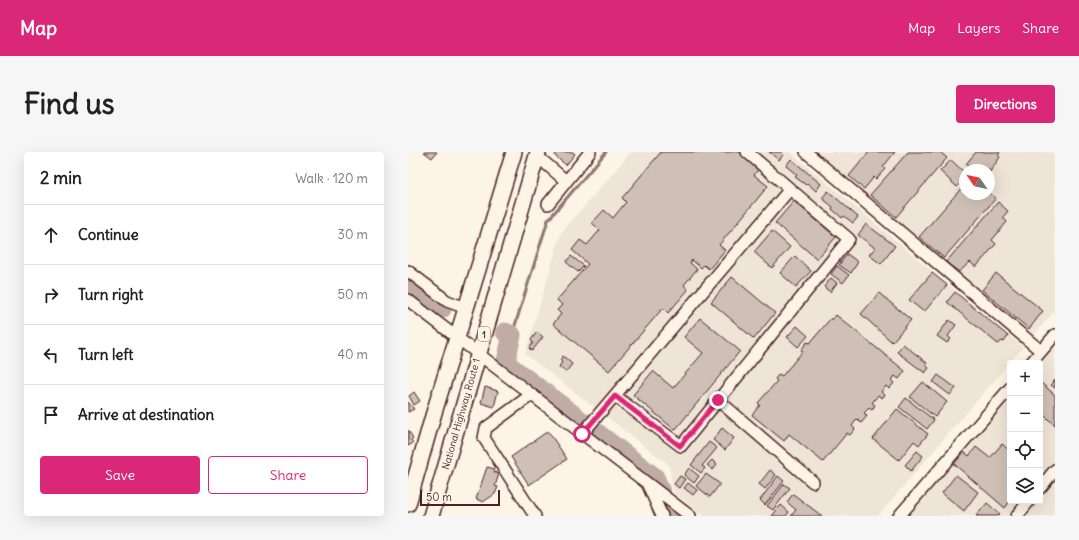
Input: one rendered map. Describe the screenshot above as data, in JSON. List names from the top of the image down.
{
  "streets": {
    "highway": ["1", "National Highway Route 1"]
  },
  "scale_bar": "50 m",
  "north": "top left",
  "page": {
    "header": "Map",
    "nav": ["Map", "Layers", "Share"],
    "buttons": [
      "Directions",
      ["Save", "Share"]
    ],
    "title": "Find us",
    "heading": ["2 min", "Walk · 120 m"],
    "list": [
      ["Continue", "30 m"],
      ["Turn right", "50 m"],
      ["Turn left", "40 m"],
      "Arrive at destination"
    ],
    "map_buttons": ["+", "−"],
    "scale": "50 m"
  }
}
